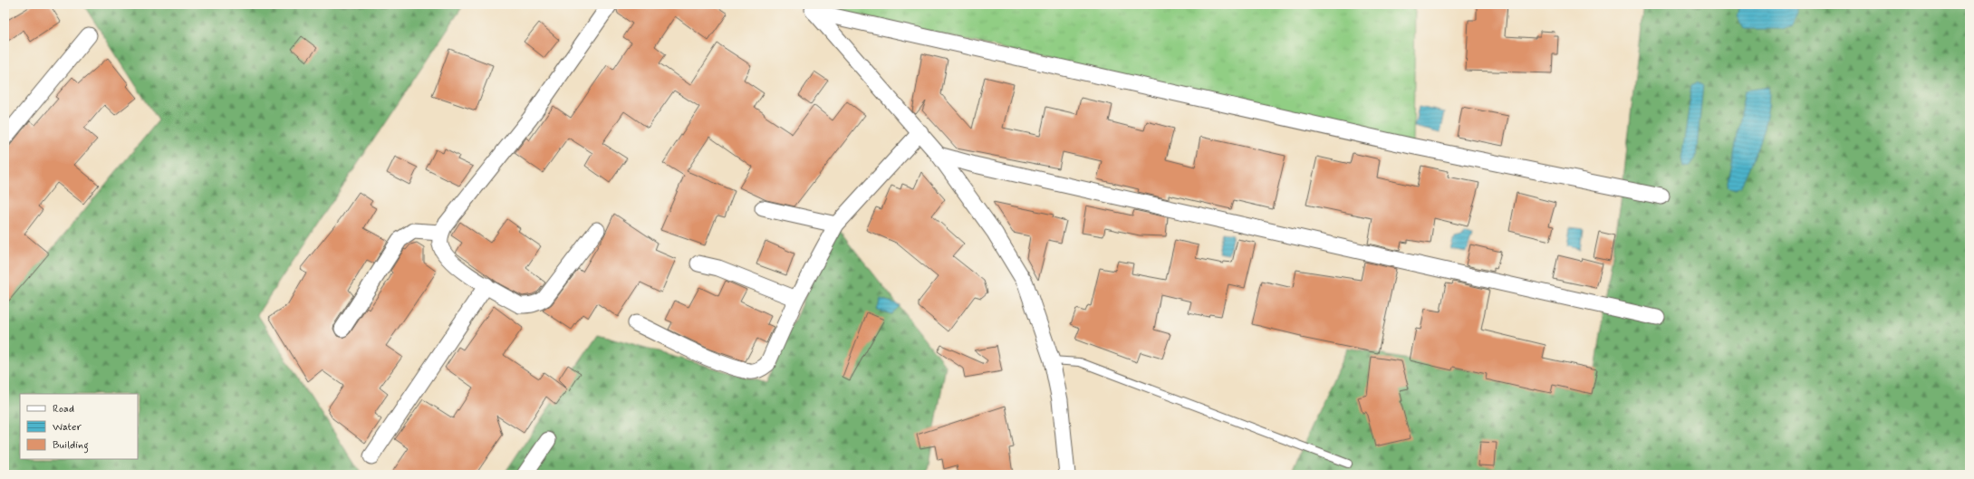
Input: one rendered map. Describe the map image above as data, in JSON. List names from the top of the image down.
{
  "legend": ["Road", "Water", "Building"]
}
